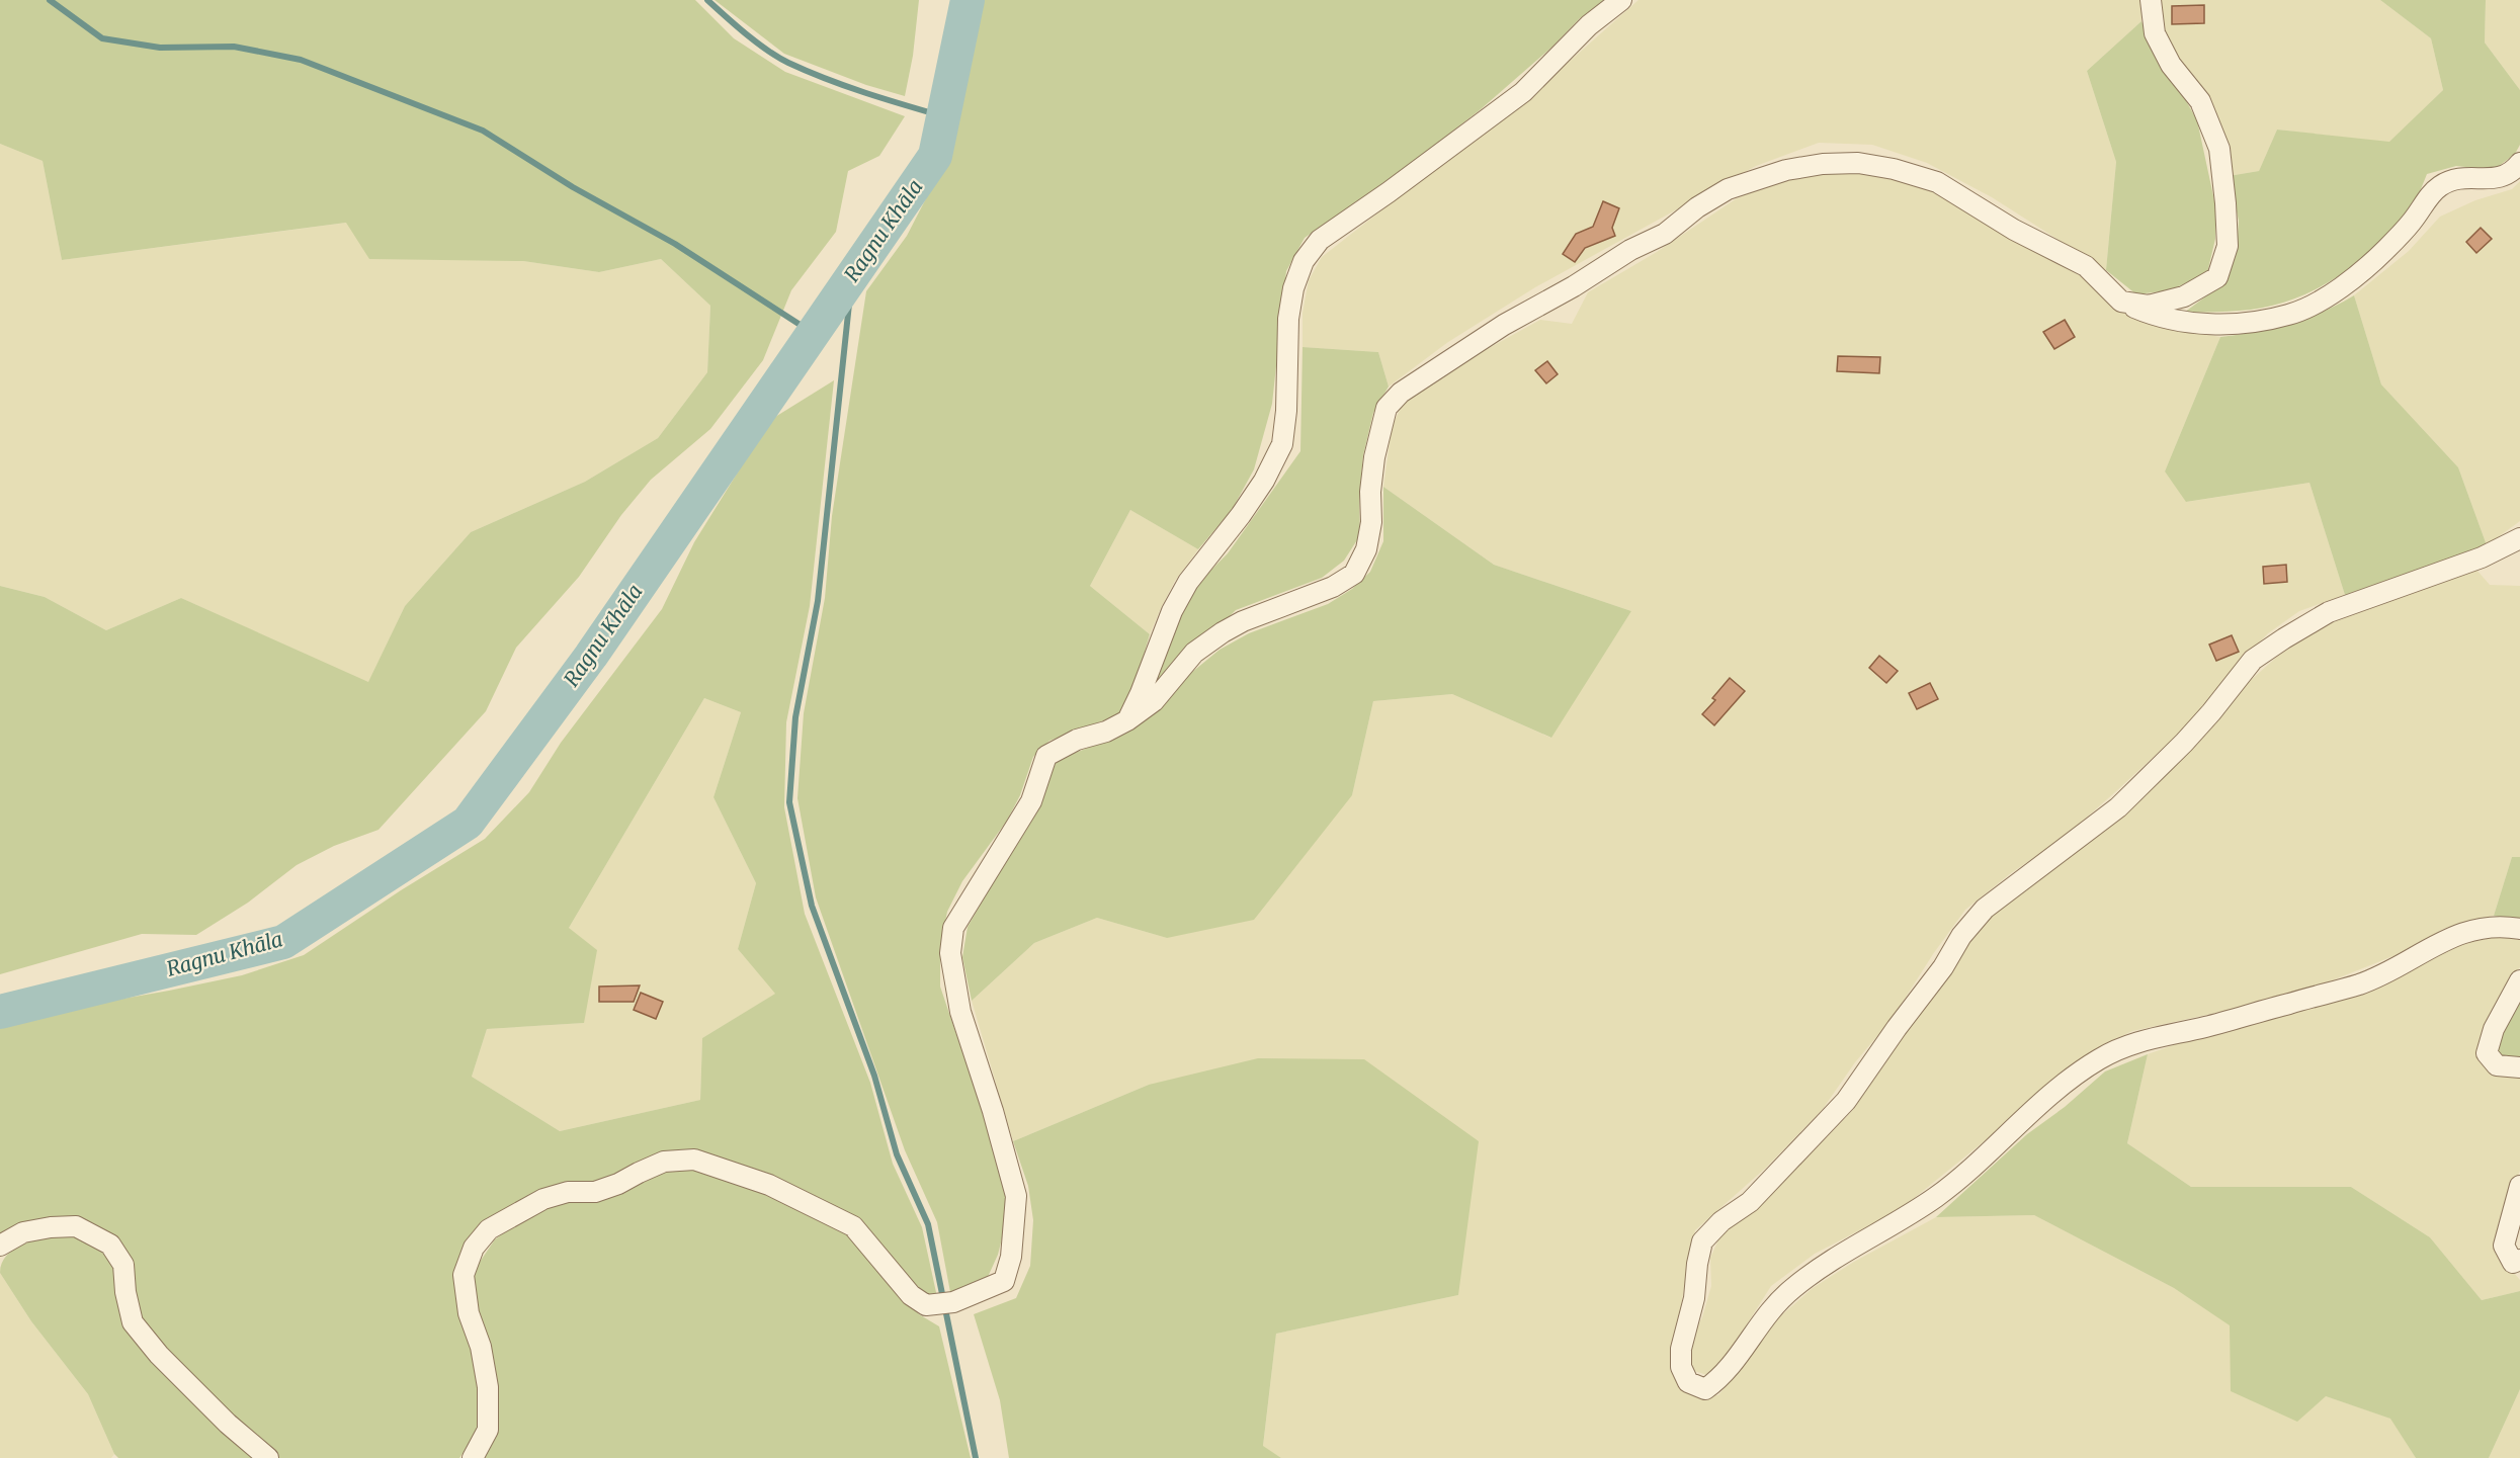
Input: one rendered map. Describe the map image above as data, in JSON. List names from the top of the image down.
{
  "water": ["Ragnu Khāla"]
}
